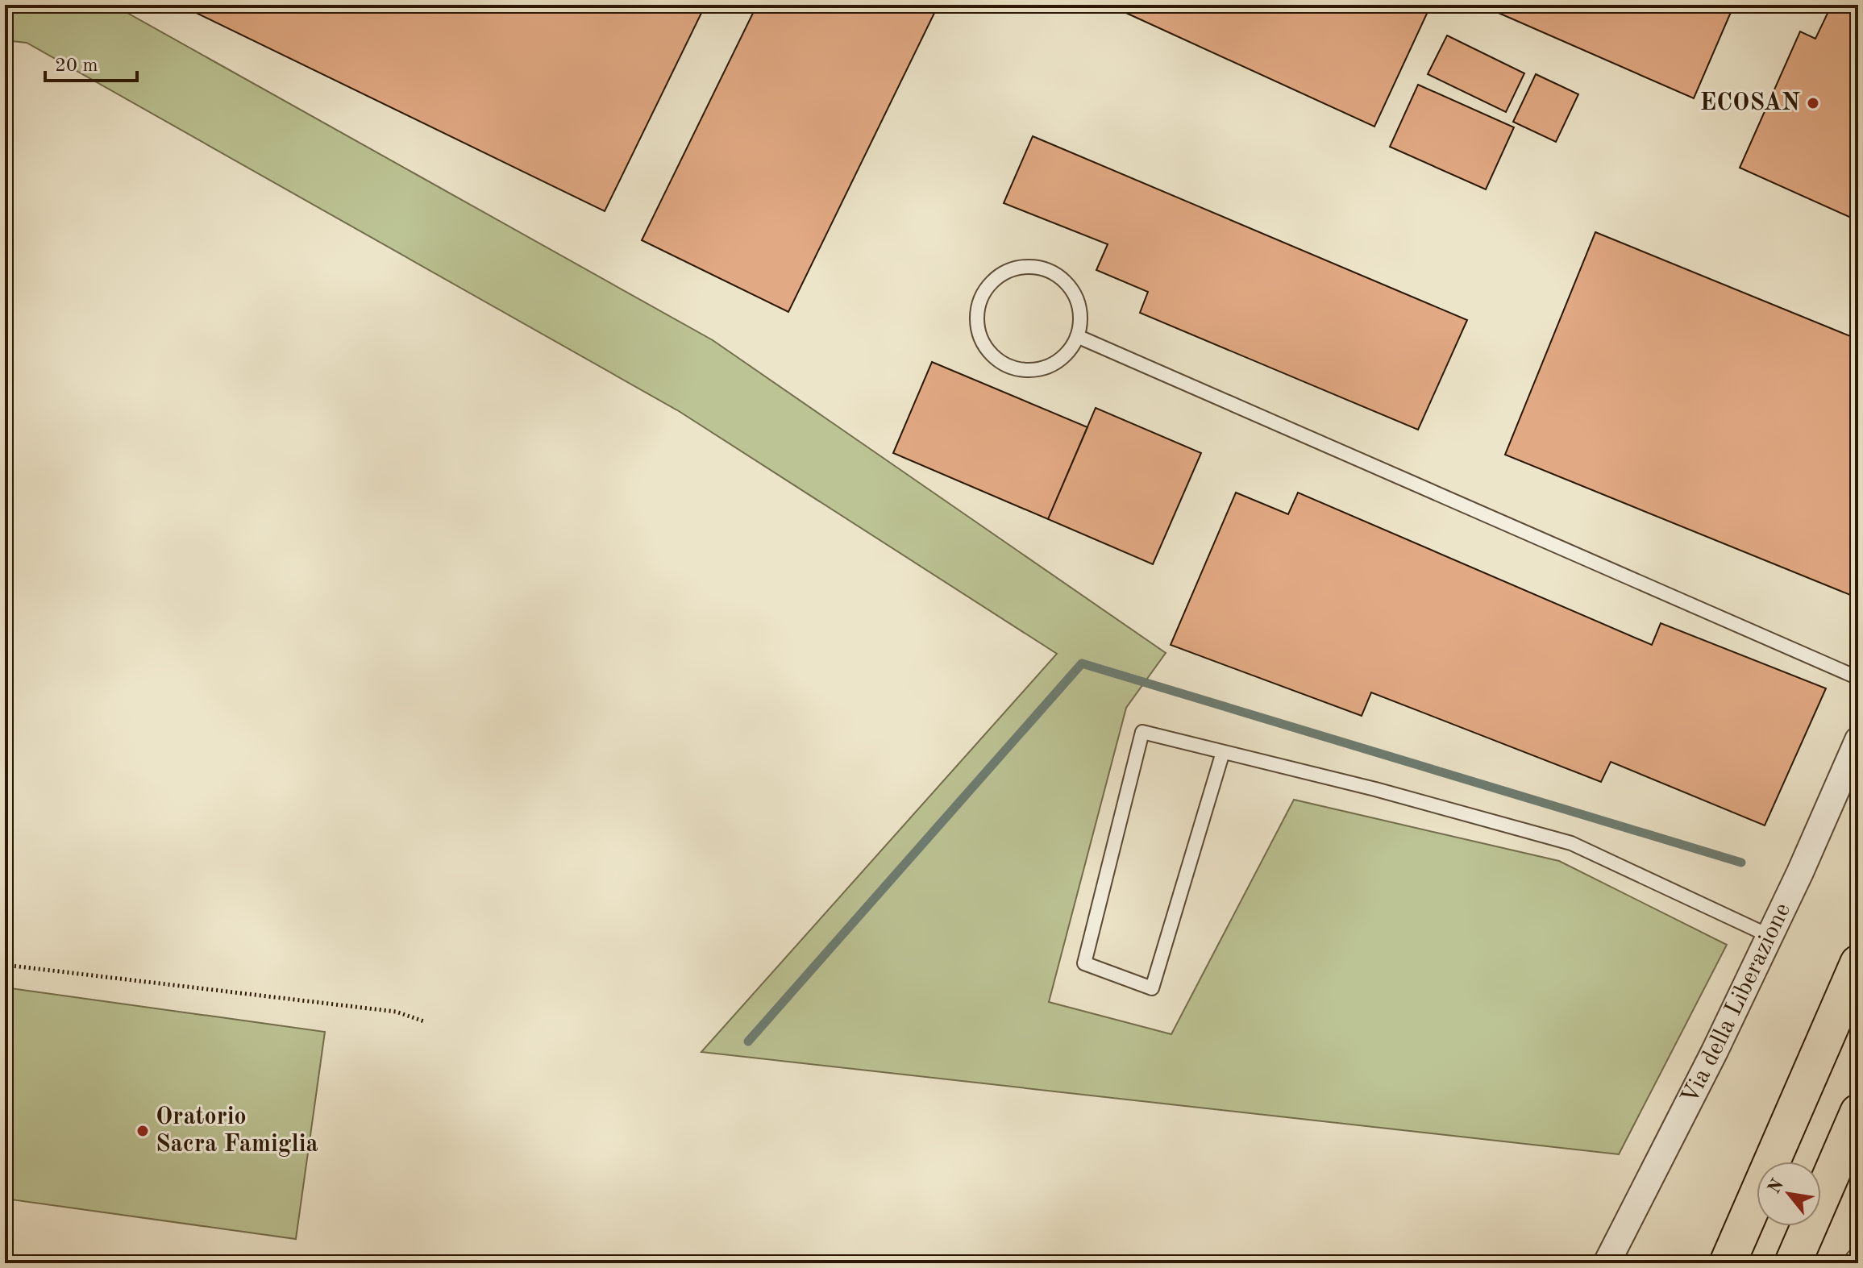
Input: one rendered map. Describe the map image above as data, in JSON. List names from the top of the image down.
{
  "streets": {
    "street": ["Via della Liberazione"]
  },
  "places": ["ECOSAN", "Oratorio Sacra Famiglia"],
  "scale_bar": "20 m",
  "north": "top left"
}
